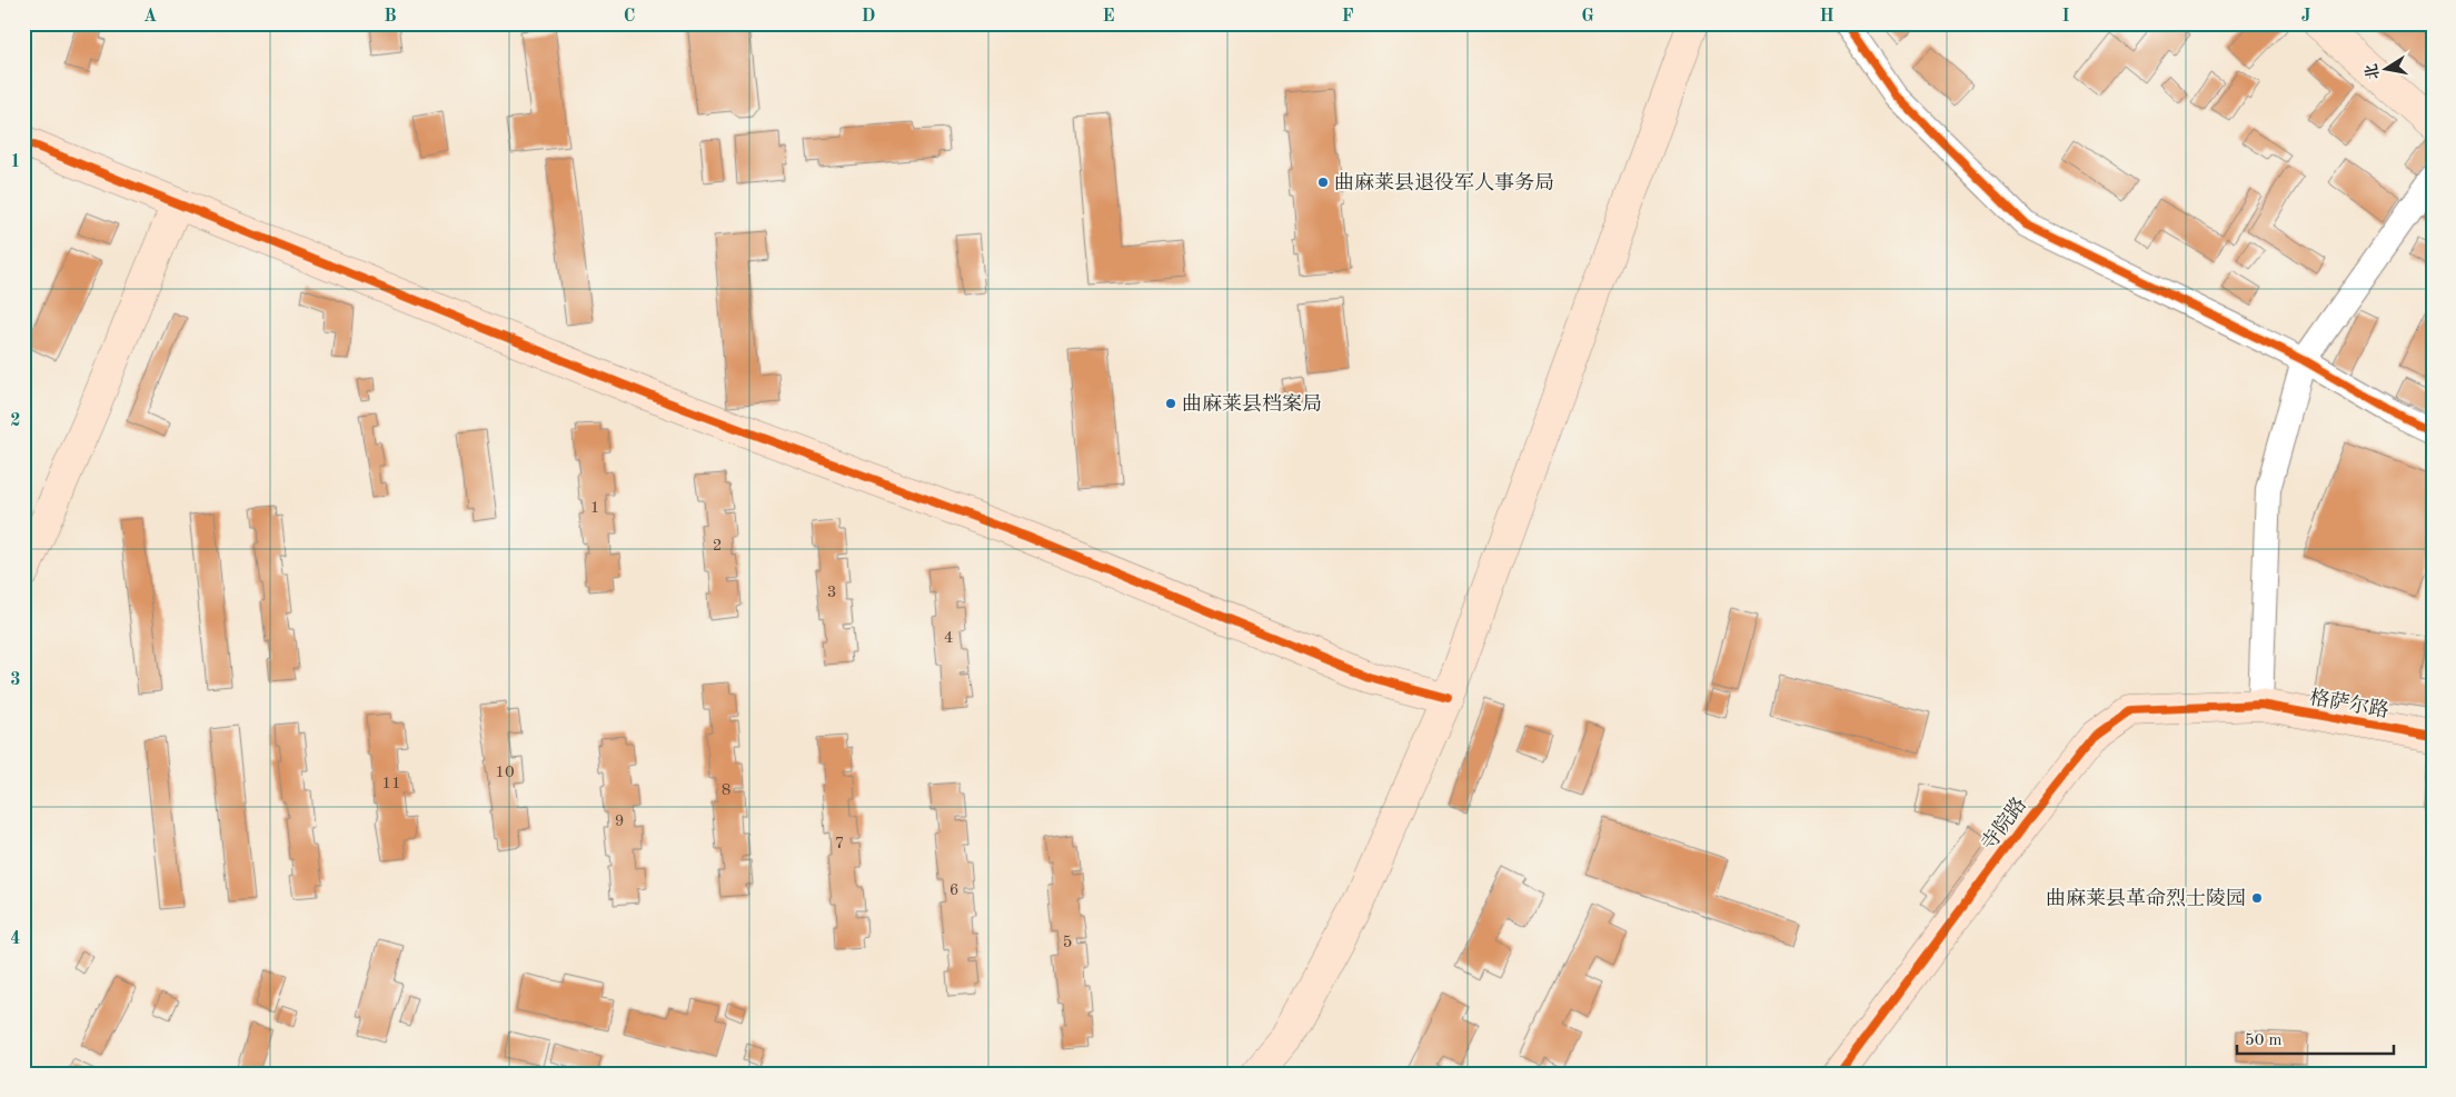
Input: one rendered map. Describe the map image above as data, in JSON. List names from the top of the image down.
{
  "streets": {
    "street": ["格萨尔路", "寺院路"]
  },
  "crossings": [
    ["格萨尔路", "寺院路"]
  ],
  "places": ["曲麻莱县退役军人事务局", "曲麻莱县档案局", "曲麻莱县革命烈士陵园"],
  "house_numbers": [
    "1",
    "2",
    "3",
    "4",
    "10",
    "11",
    "8",
    "9",
    "7",
    "6",
    "5"
  ],
  "scale_bar": "50 m",
  "north": "left",
  "grid": {
    "columns": [
      "A",
      "B",
      "C",
      "D",
      "E",
      "F",
      "G",
      "H",
      "I",
      "J"
    ],
    "rows": [
      "1",
      "2",
      "3",
      "4"
    ]
  }
}
